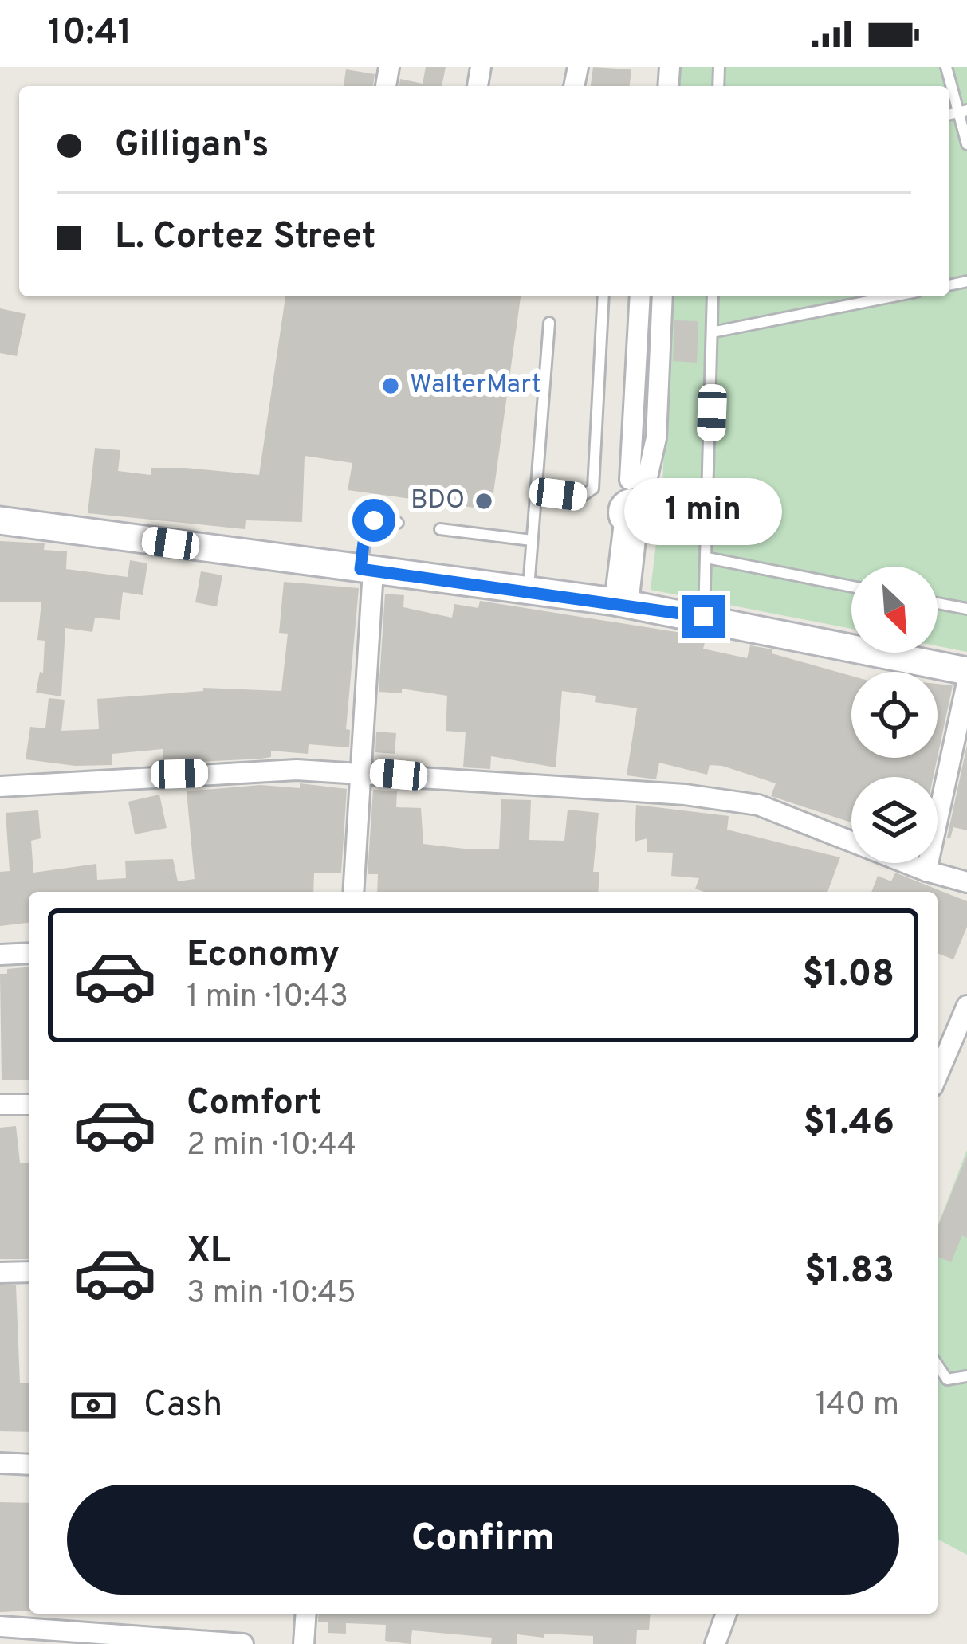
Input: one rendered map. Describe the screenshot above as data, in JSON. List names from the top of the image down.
{
  "places": ["WalterMart", "BDO"],
  "north": "bottom right",
  "page": {
    "status": "10:41",
    "banner": ["Gilligan's", "L. Cortez Street"],
    "bubble": "1 min",
    "list": [
      {
        "name": "Economy",
        "note": "1 min · 10:43",
        "value": "$1.08"
      },
      {
        "name": "Comfort",
        "note": "2 min · 10:44",
        "value": "$1.46"
      },
      {
        "name": "XL",
        "note": "3 min · 10:45",
        "value": "$1.83"
      }
    ],
    "pay": ["Cash", "140 m"],
    "buttons": "Confirm"
  }
}
